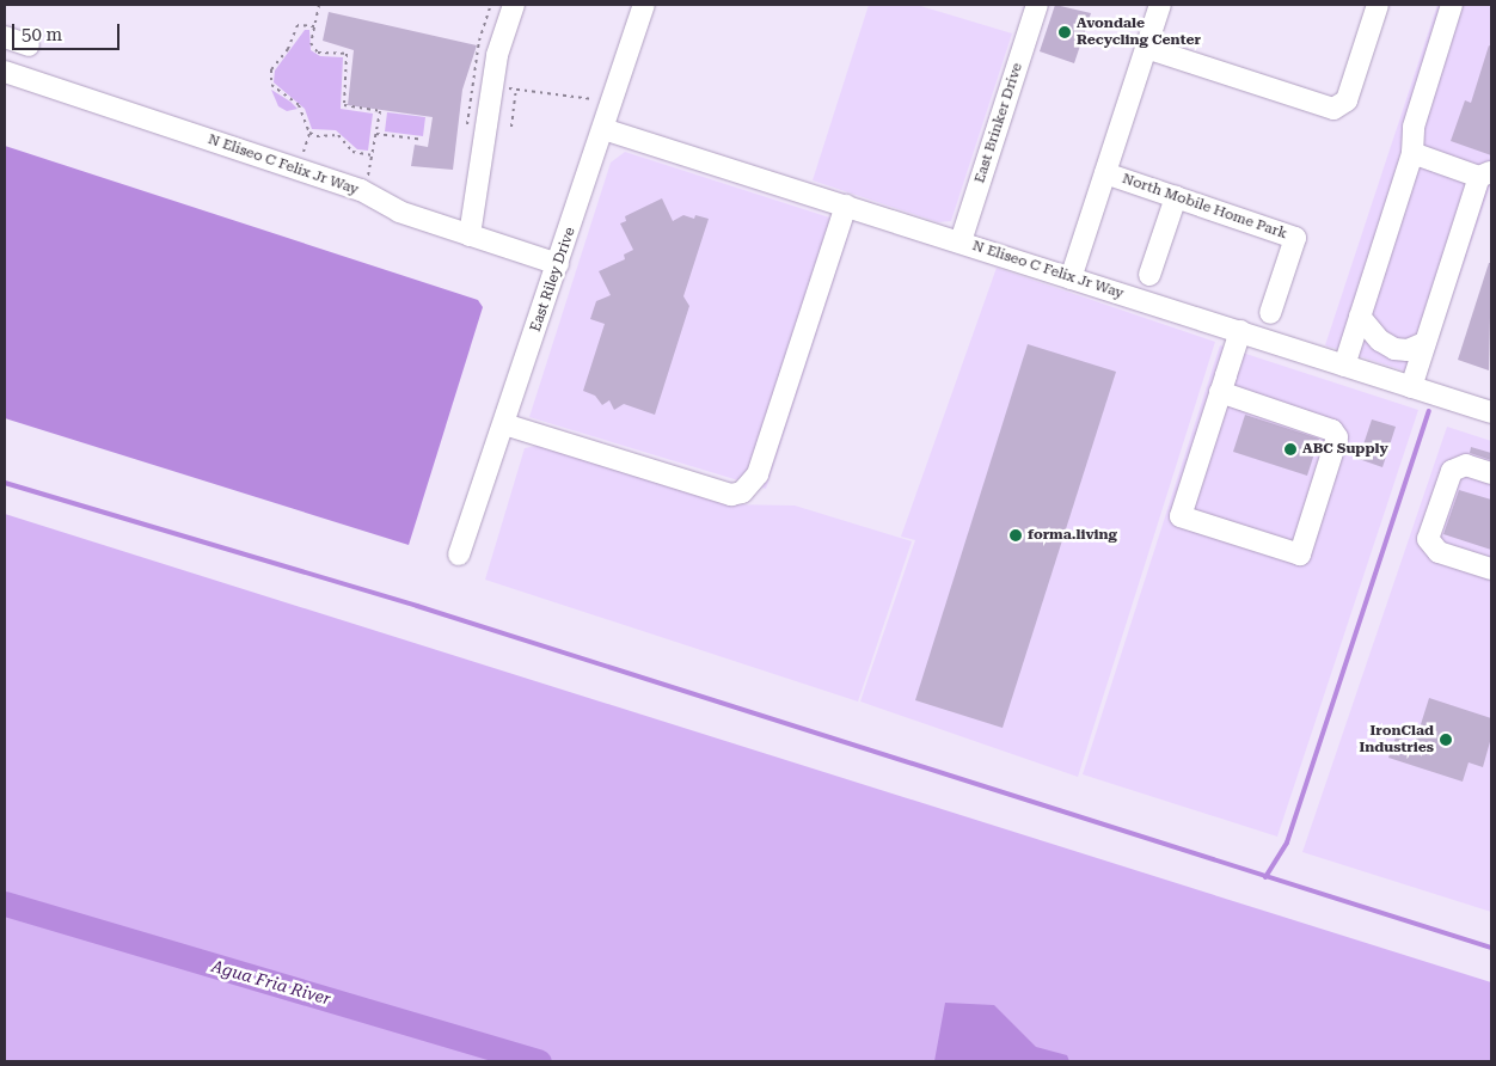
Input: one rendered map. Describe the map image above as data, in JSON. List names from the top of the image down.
{
  "streets": {
    "street": [
      "East Brinker Drive",
      "N Eliseo C Felix Jr Way",
      "North Mobile Home Park",
      "East Riley Drive"
    ]
  },
  "crossings": [
    ["East Brinker Drive", "N Eliseo C Felix Jr Way"],
    ["N Eliseo C Felix Jr Way", "East Riley Drive"]
  ],
  "water": ["Agua Fria River"],
  "places": [
    "Avondale Recycling Center",
    "ABC Supply",
    "forma.living",
    "IronClad Industries"
  ],
  "scale_bar": "50 m"
}
